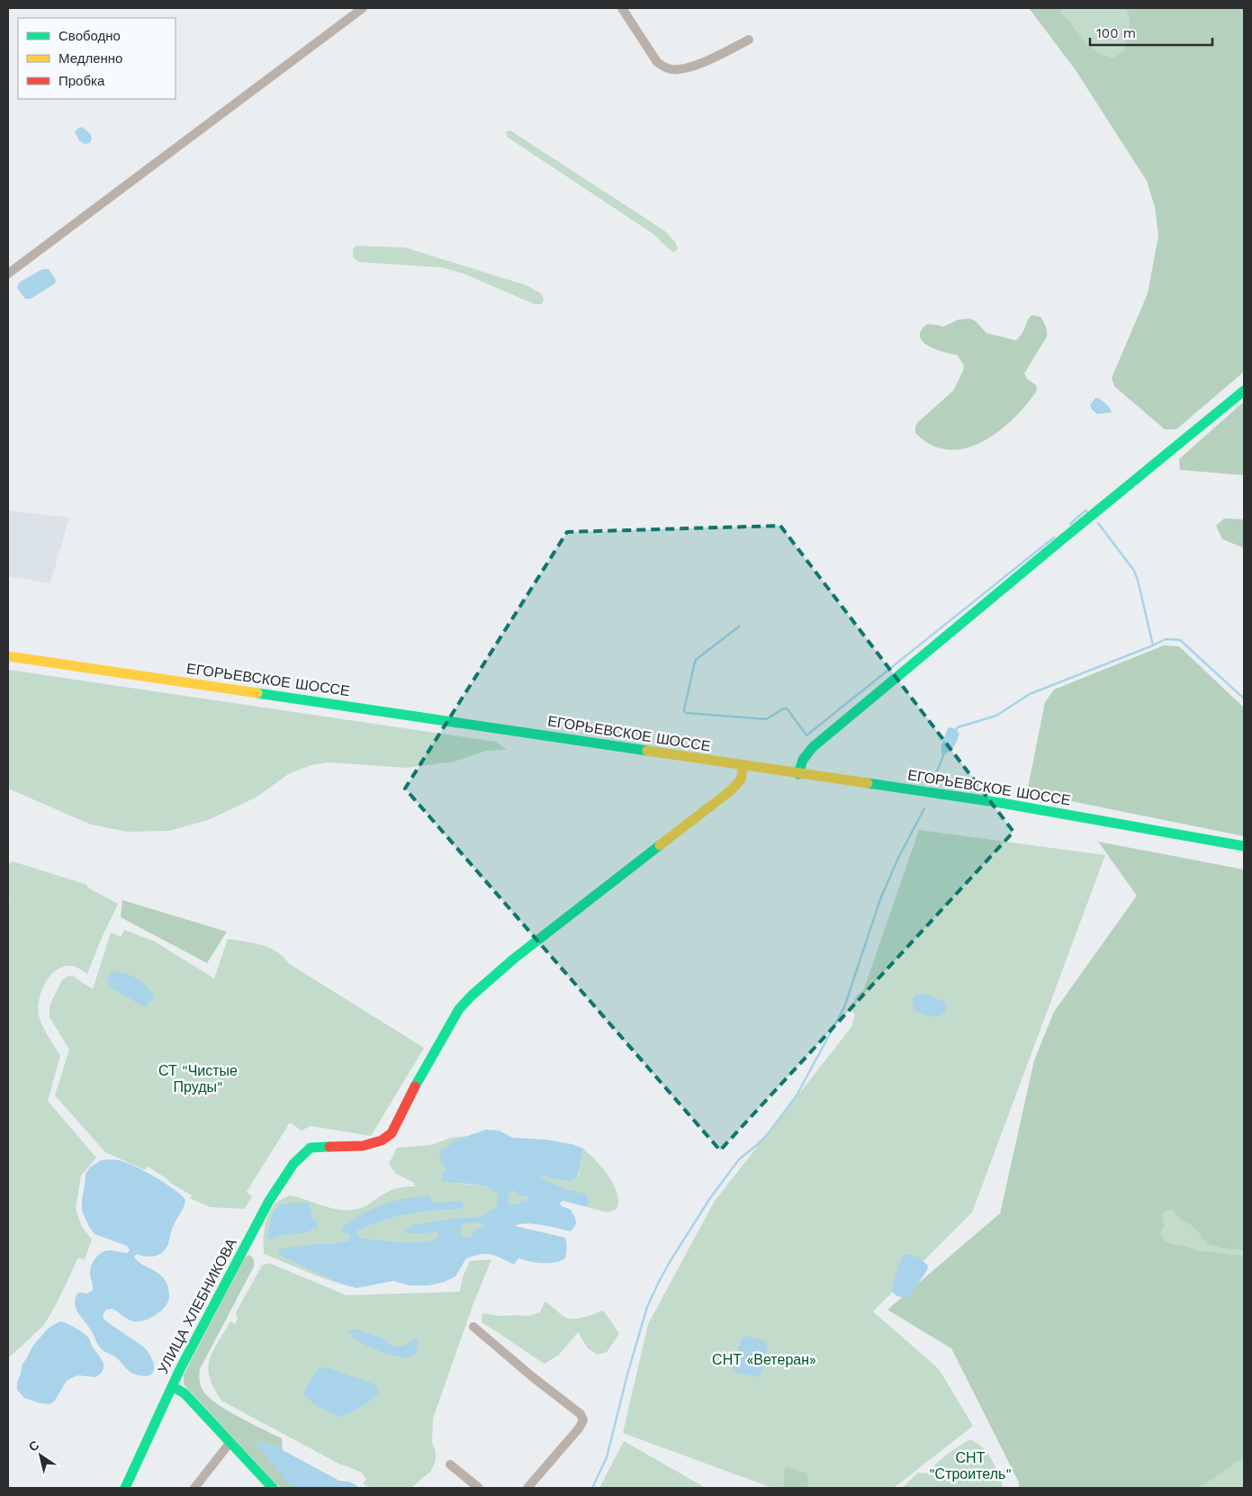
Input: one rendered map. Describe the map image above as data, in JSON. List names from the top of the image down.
{
  "streets": {
    "street": ["ЕГОРЬЕВСКОЕ ШОССЕ", "УЛИЦА ХЛЕБНИКОВА"]
  },
  "crossings": [
    ["ЕГОРЬЕВСКОЕ ШОССЕ", "УЛИЦА ХЛЕБНИКОВА"]
  ],
  "parks": ["СТ \"Чистые Пруды\"", "СНТ «Ветеран»", "СНТ \"Строитель\""],
  "legend": ["Свободно", "Медленно", "Пробка"],
  "scale_bar": "100 m",
  "north": "top left"
}
